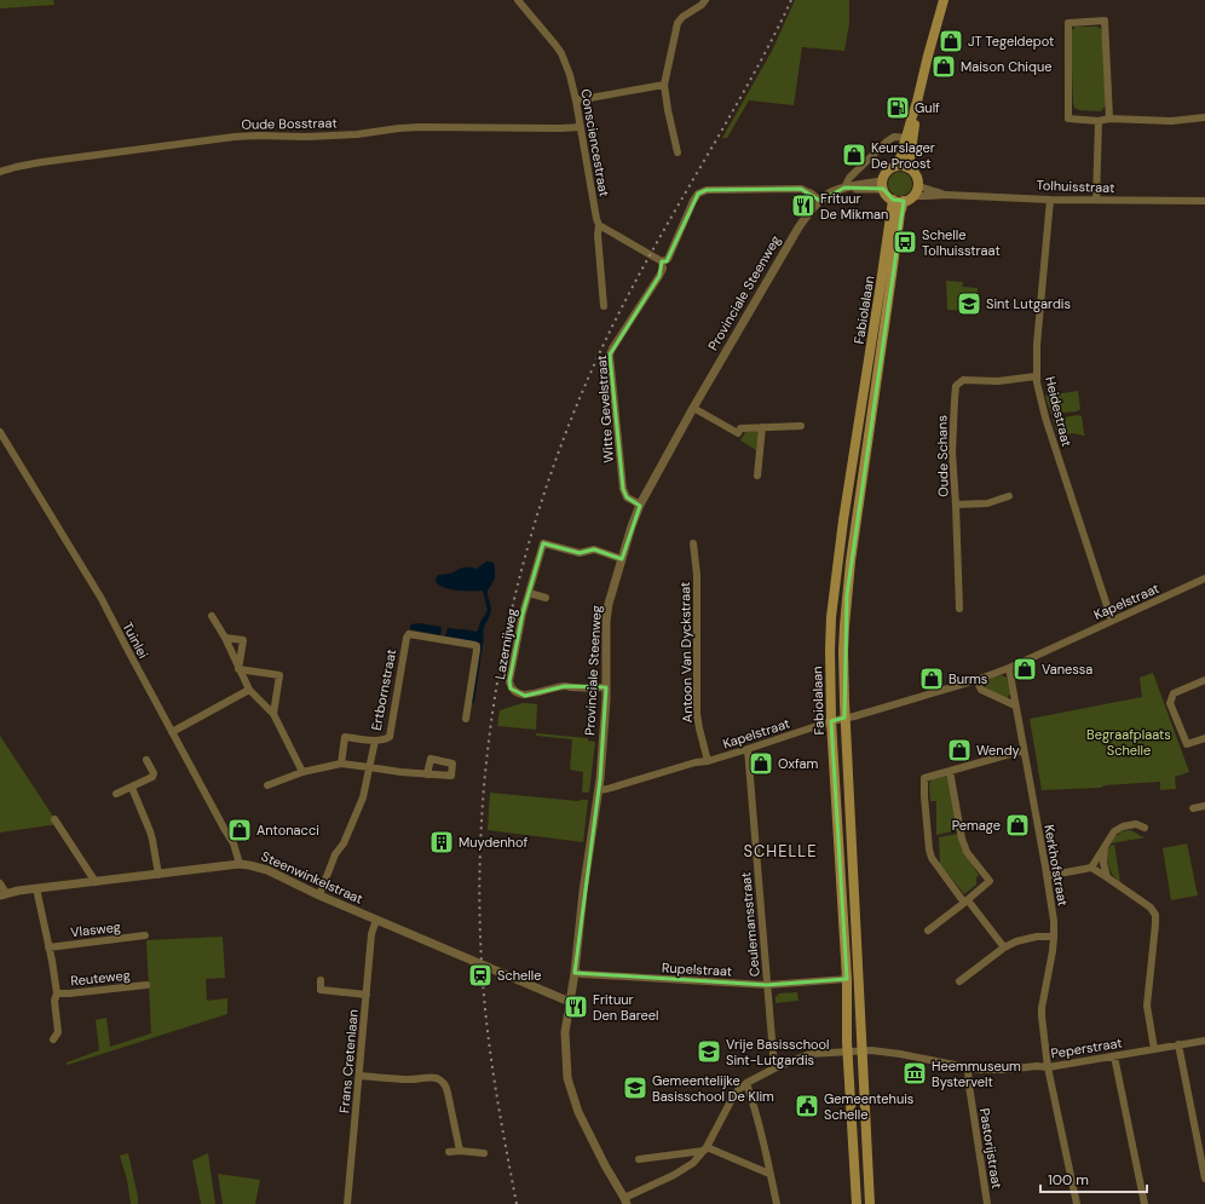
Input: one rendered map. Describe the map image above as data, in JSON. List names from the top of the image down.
{
  "streets": {
    "main road": ["Fabiolalaan"],
    "street": [
      "Oude Bosstraat",
      "Consciencestraat",
      "Tolhuisstraat",
      "Provinciale Steenweg",
      "Witte Gevelstraat",
      "Heidestraat",
      "Oude Schans",
      "Kapelstraat",
      "Tuinlei",
      "Lazernijweg",
      "Antoon Van Dyckstraat",
      "Ertbornstraat",
      "Kerkhofstraat",
      "Steenwinkelstraat",
      "Ceulemansstraat",
      "Vlasweg",
      "Rupelstraat",
      "Reuteweg",
      "Peperstraat",
      "Frans Cretenlaan",
      "Pastorijstraat"
    ]
  },
  "crossings": [
    ["Oude Bosstraat", "Consciencestraat"],
    ["Tolhuisstraat", "Fabiolalaan"],
    ["Tolhuisstraat", "Heidestraat"],
    ["Provinciale Steenweg", "Witte Gevelstraat"],
    ["Provinciale Steenweg", "Kapelstraat"],
    ["Provinciale Steenweg", "Lazernijweg"],
    ["Provinciale Steenweg", "Steenwinkelstraat"],
    ["Provinciale Steenweg", "Rupelstraat"],
    ["Provinciale Steenweg", "Peperstraat"],
    ["Fabiolalaan", "Kapelstraat"],
    ["Fabiolalaan", "Rupelstraat"],
    ["Fabiolalaan", "Peperstraat"],
    ["Heidestraat", "Oude Schans"],
    ["Heidestraat", "Kapelstraat"],
    ["Kapelstraat", "Antoon Van Dyckstraat"],
    ["Kapelstraat", "Kerkhofstraat"],
    ["Kapelstraat", "Ceulemansstraat"],
    ["Tuinlei", "Steenwinkelstraat"],
    ["Kerkhofstraat", "Peperstraat"],
    ["Steenwinkelstraat", "Frans Cretenlaan"],
    ["Ceulemansstraat", "Rupelstraat"],
    ["Ceulemansstraat", "Peperstraat"],
    ["Peperstraat", "Pastorijstraat"]
  ],
  "districts": ["SCHELLE"],
  "parks": ["Begraafplaats Schelle"],
  "places": {
    "shop": [
      "JT Tegeldepot",
      "Maison Chique",
      "Keurslager De Proost",
      "Vanessa",
      "Burms",
      "Wendy",
      "Oxfam",
      "Pemage",
      "Antonacci"
    ],
    "fuel station": ["Gulf"],
    "restaurant": ["Frituur De Mikman", "Frituur Den Bareel"],
    "bus stop": ["Schelle Tolhuisstraat"],
    "school or university": ["Sint Lutgardis", "Vrije Basisschool Sint-Lutgardis", "Gemeentelijke Basisschool De Klim"],
    "building": ["Muydenhof"],
    "station": ["Schelle"],
    "museum": ["Heemmuseum Bystervelt"],
    "public building": ["Gemeentehuis Schelle"]
  },
  "scale_bar": "100 m"
}
